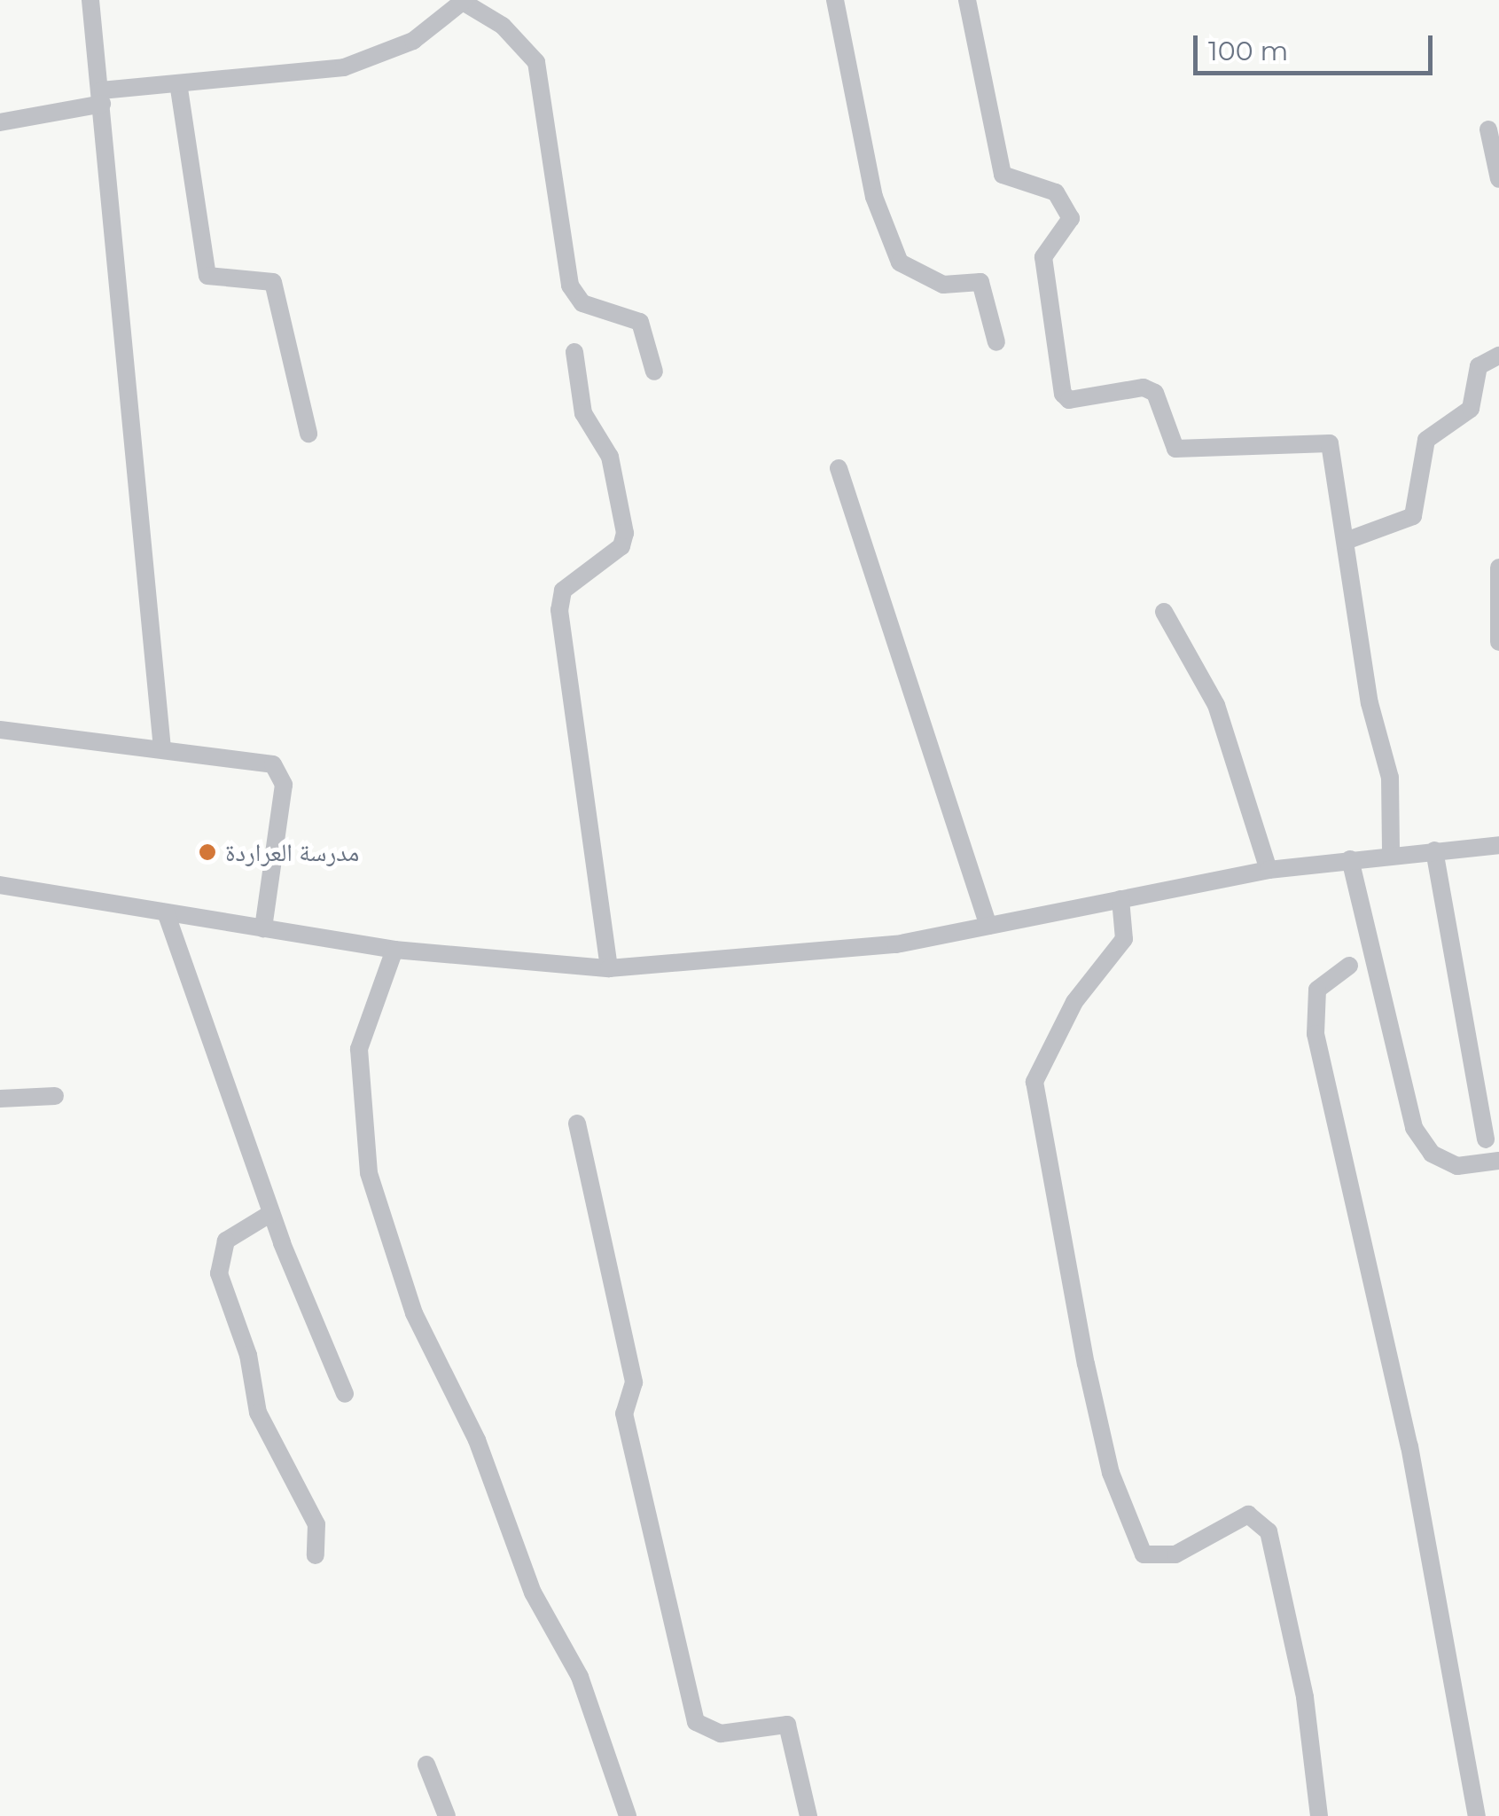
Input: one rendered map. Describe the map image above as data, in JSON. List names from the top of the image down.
{
  "places": ["مدرسة العراردة"],
  "scale_bar": "100 m"
}
